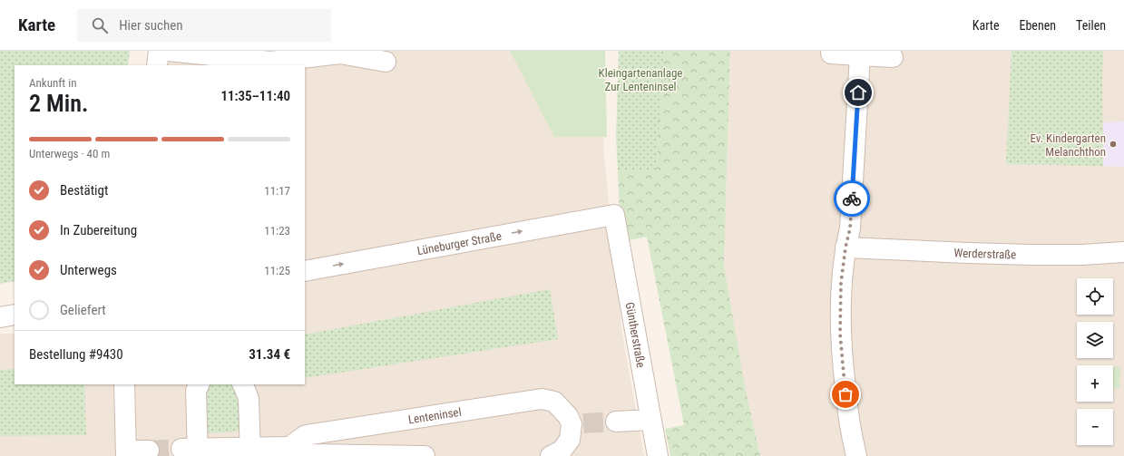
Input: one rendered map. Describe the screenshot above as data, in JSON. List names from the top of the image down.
{
  "streets": {
    "street": [
      "Lüneburger Straße",
      "Werderstraße",
      "Güntherstraße",
      "Lenteninsel"
    ]
  },
  "crossings": [
    ["Lüneburger Straße", "Güntherstraße"]
  ],
  "one_way": ["Lüneburger Straße"],
  "parks": ["Kleingartenanlage Zur Lenteninsel"],
  "places": ["Ev. Kindergarten Melanchthon"],
  "page": {
    "header": "Karte",
    "search": "Hier suchen",
    "nav": ["Karte", "Ebenen", "Teilen"],
    "heading": ["2 Min.", "Ankunft in", "11:35–11:40"],
    "panel": ["Bestellung #9430", "31.34 €"],
    "bar": "Unterwegs · 40 m",
    "list": [
      ["Bestätigt", "11:17"],
      ["In Zubereitung", "11:23"],
      ["Unterwegs", "11:25"],
      "Geliefert"
    ],
    "map_buttons": ["+", "−"]
  }
}
